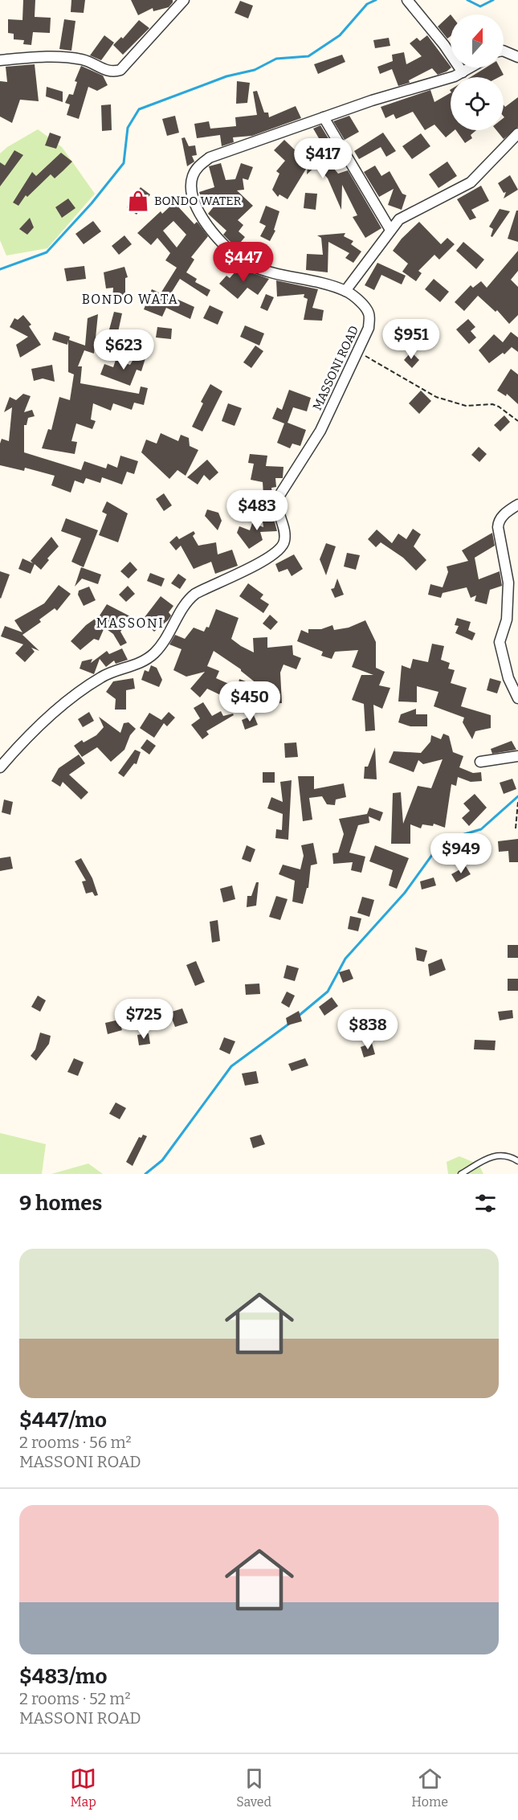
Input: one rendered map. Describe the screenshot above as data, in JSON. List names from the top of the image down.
{
  "streets": {
    "street": ["MASSONI ROAD"]
  },
  "districts": ["BONDO WATA", "MASSONI"],
  "places": {
    "shop": ["BONDO WATER"]
  },
  "north": "top",
  "page": {
    "price": [
      "$417",
      "$447",
      "$951",
      "$623",
      "$483",
      "$450",
      "$949",
      "$725",
      "$838"
    ],
    "heading": "9 homes",
    "list": [
      {
        "name": "$447/mo",
        "note": "2 rooms · 56 m² · MASSONI ROAD"
      },
      {
        "name": "$483/mo",
        "note": "2 rooms · 52 m² · MASSONI ROAD"
      }
    ],
    "tabs": ["Map", "Saved", "Home"]
  }
}
